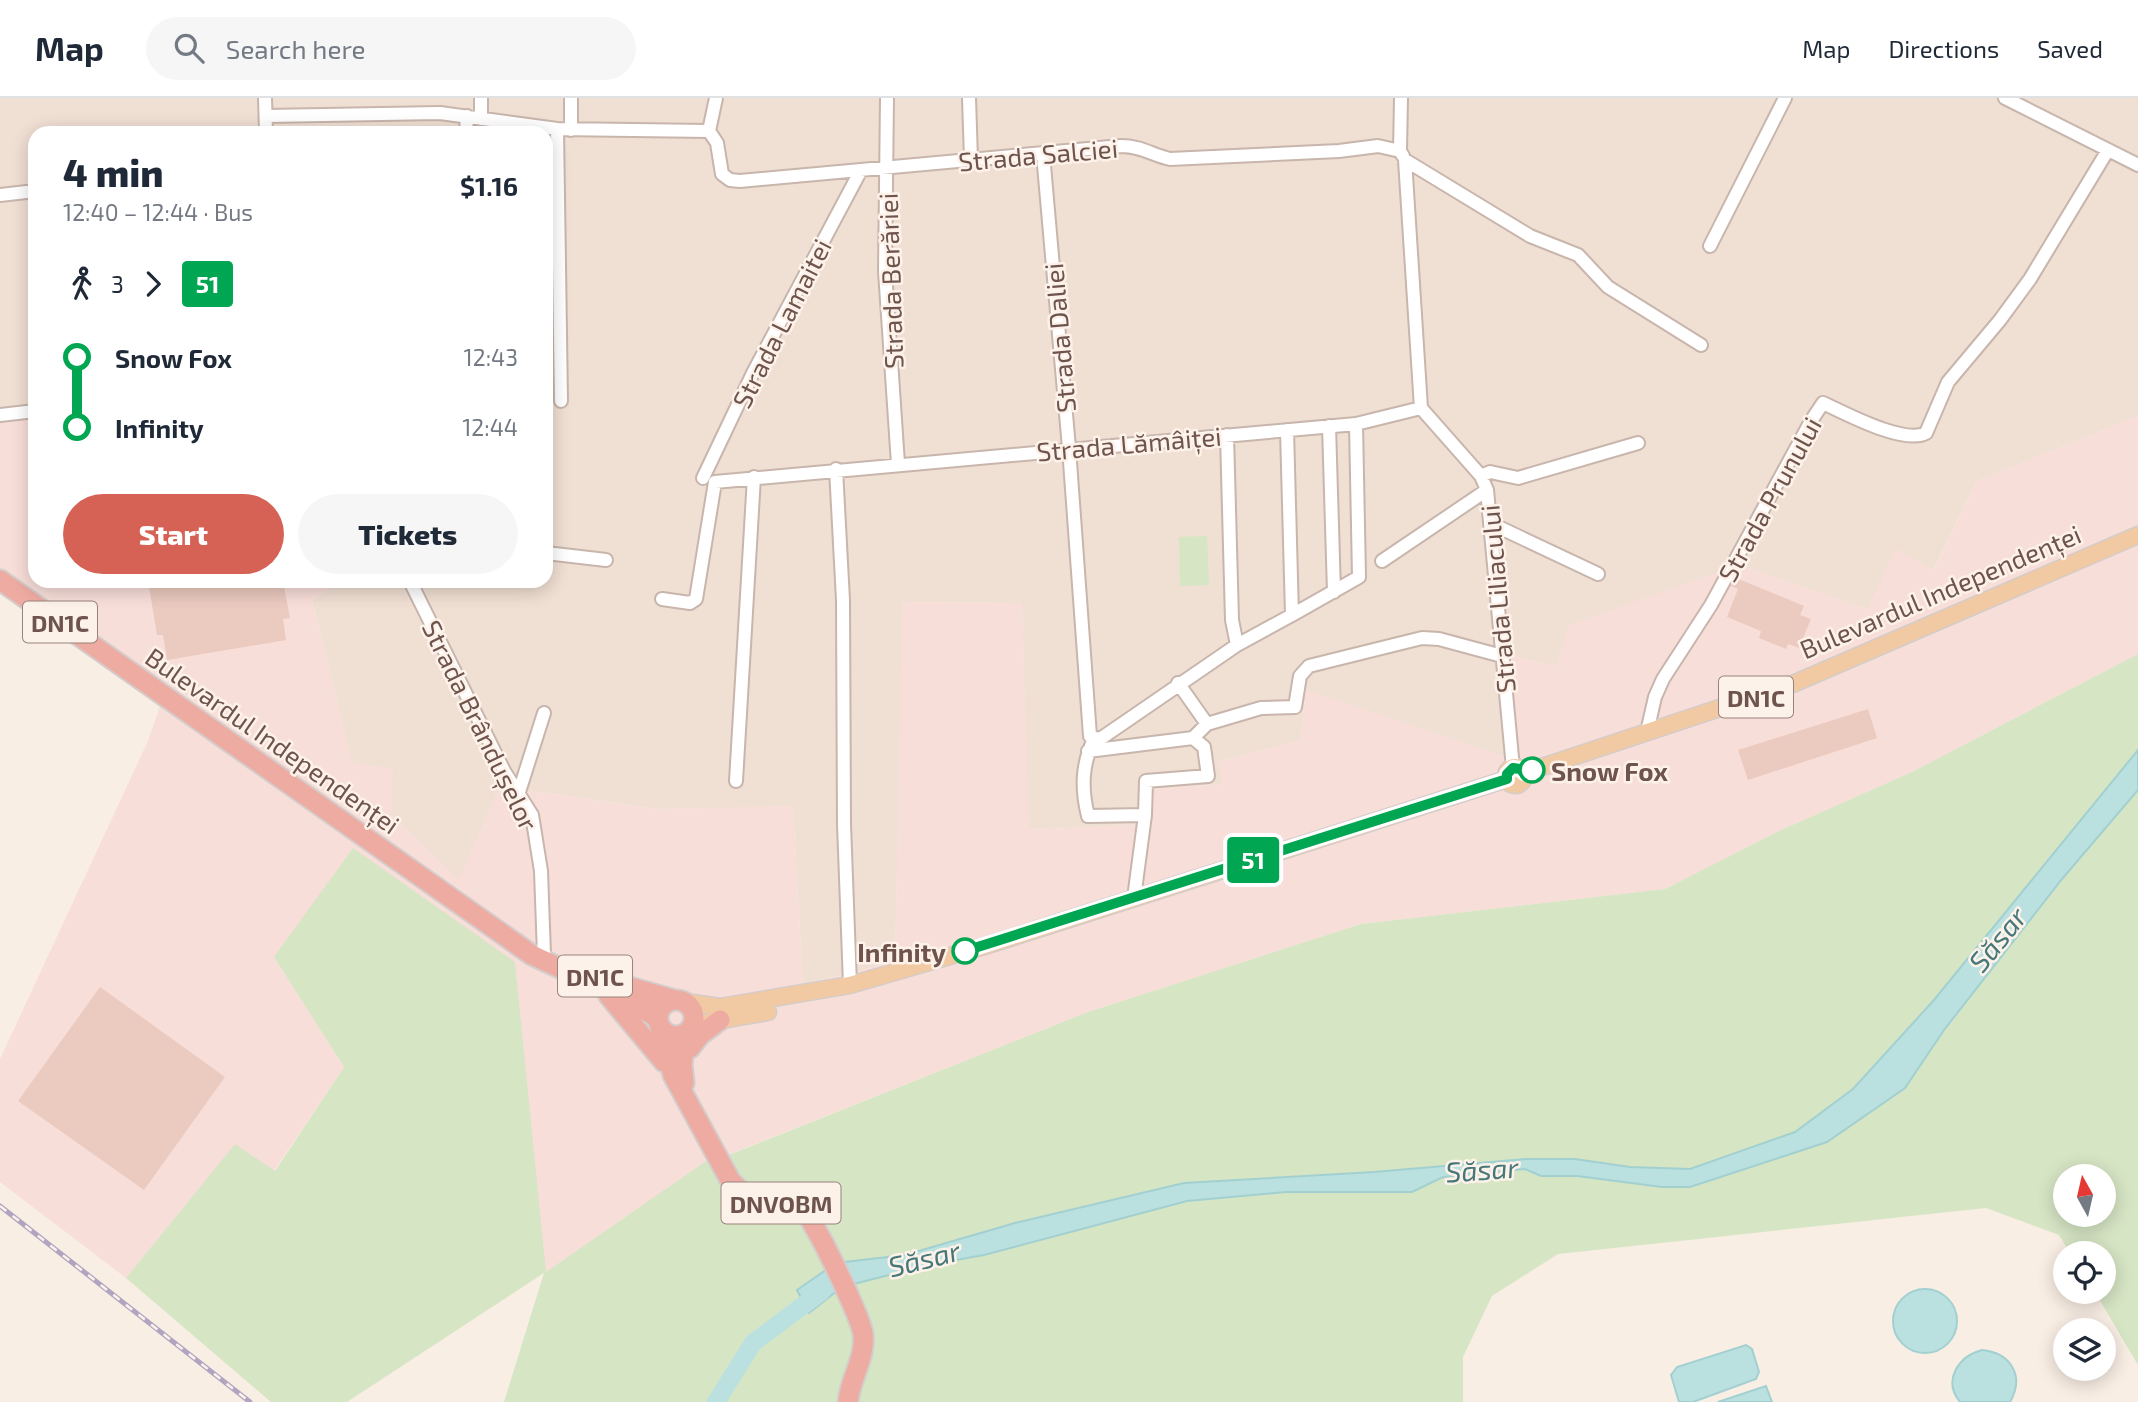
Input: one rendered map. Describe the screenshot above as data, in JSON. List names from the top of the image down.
{
  "streets": {
    "highway": ["Bulevardul Independenței", "DN1C", "DNVOBM"],
    "street": [
      "Strada Salciei",
      "Strada Berăriei",
      "Strada Lamaitei",
      "Strada Daliei",
      "Strada Lămâiței",
      "Strada Prunului",
      "Strada Liliacului",
      "Strada Brândușelor"
    ]
  },
  "crossings": [
    ["Strada Salciei", "Strada Berăriei"],
    ["Strada Salciei", "Strada Lamaitei"],
    ["Strada Salciei", "Strada Daliei"],
    ["Strada Berăriei", "Strada Lămâiței"],
    ["Strada Lamaitei", "Strada Lămâiței"],
    ["Strada Daliei", "Strada Lămâiței"],
    ["Strada Lămâiței", "Strada Liliacului"],
    ["Strada Prunului", "Bulevardul Independenței"],
    ["Bulevardul Independenței", "Strada Liliacului"],
    ["Bulevardul Independenței", "DN1C"],
    ["Bulevardul Independenței", "Strada Brândușelor"],
    ["Bulevardul Independenței", "DNVOBM"],
    ["DN1C", "DNVOBM"]
  ],
  "water": ["Săsar"],
  "places": ["Snow Fox", "Infinity"],
  "lines": ["bus line 51"],
  "north": "top",
  "page": {
    "header": "Map",
    "search": "Search here",
    "nav": ["Map", "Directions", "Saved"],
    "on_map": "51",
    "heading": ["4 min", "12:40 – 12:44 · Bus", "$1.16"],
    "legs": ["3", "51"],
    "list": [
      {
        "name": "Snow Fox",
        "value": "12:43"
      },
      {
        "name": "Infinity",
        "value": "12:44"
      }
    ],
    "buttons": ["Start", "Tickets"]
  }
}
